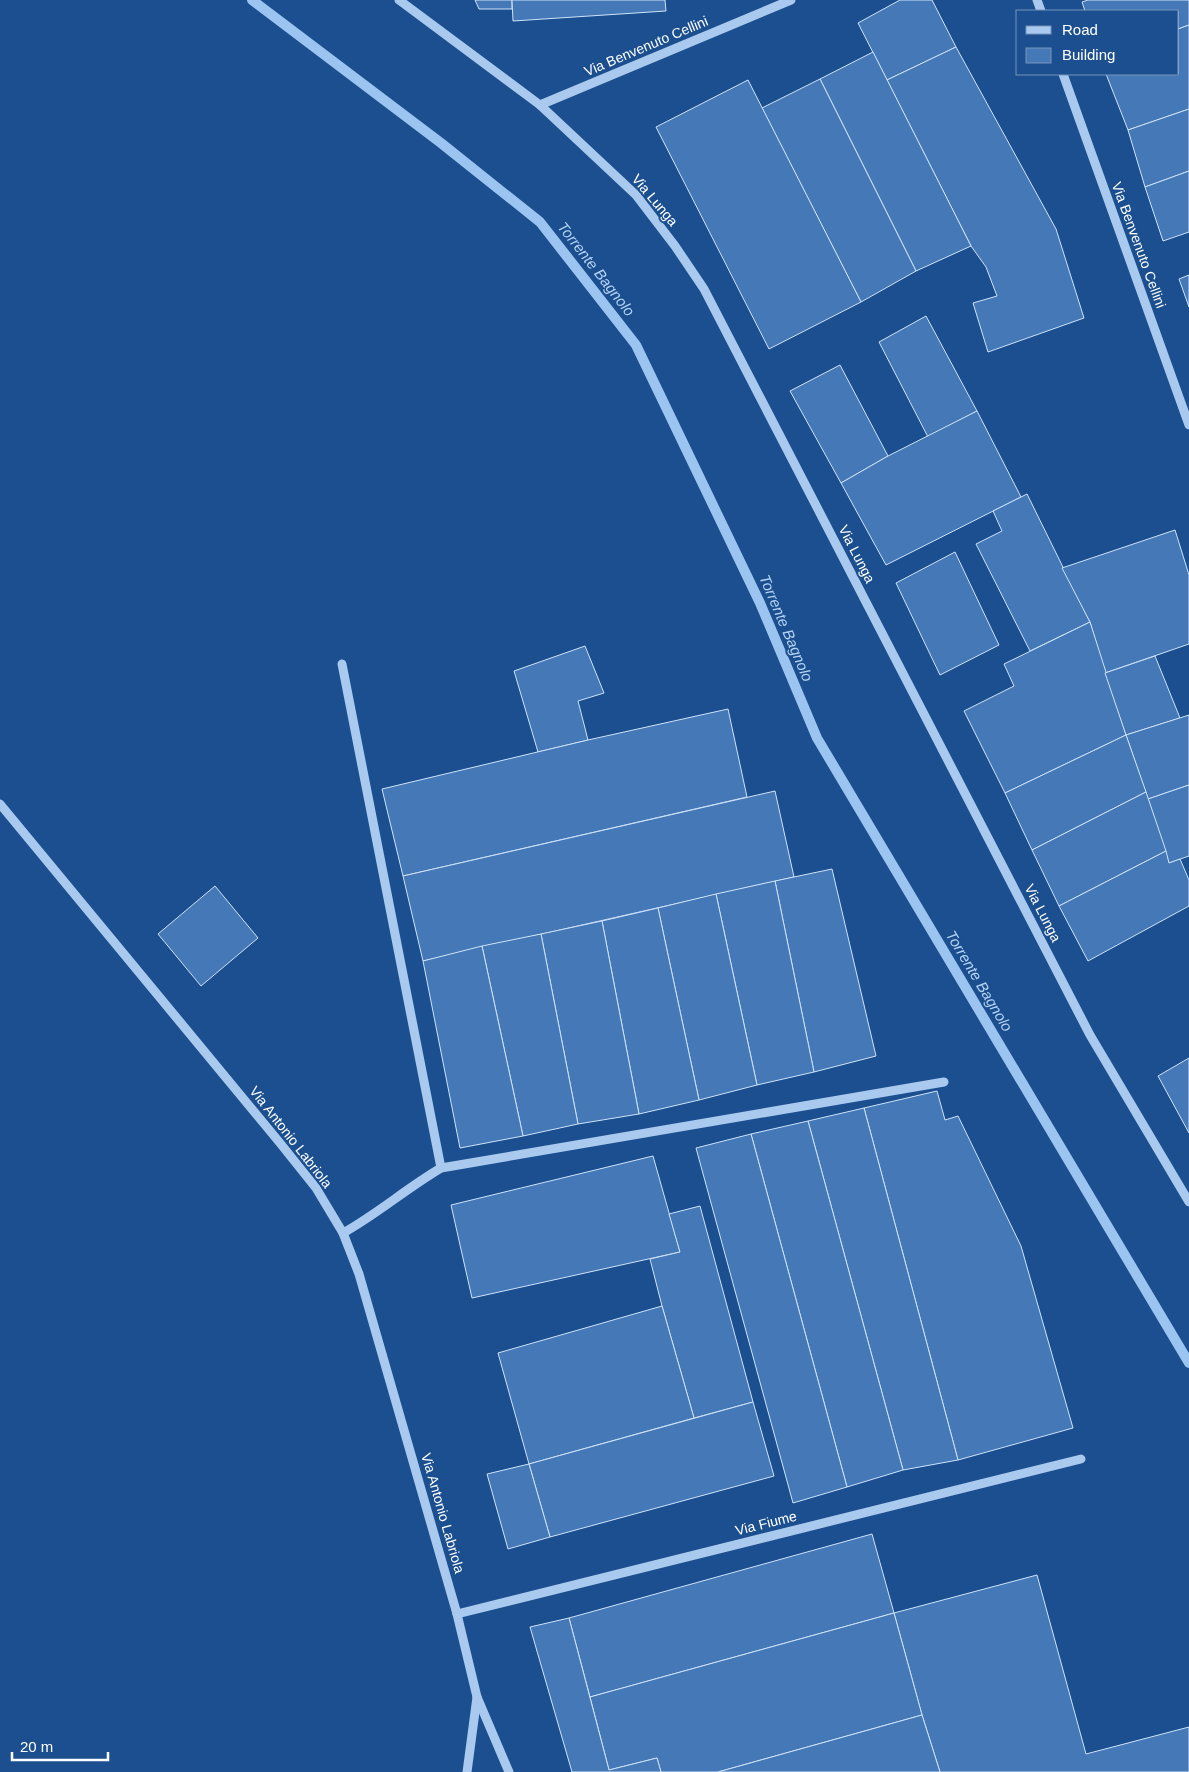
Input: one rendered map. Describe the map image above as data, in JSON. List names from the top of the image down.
{
  "streets": {
    "street": [
      "Via Benvenuto Cellini",
      "Via Lunga",
      "Via Antonio Labriola",
      "Via Fiume"
    ]
  },
  "crossings": [
    ["Via Benvenuto Cellini", "Via Lunga"],
    ["Via Antonio Labriola", "Via Fiume"]
  ],
  "water": ["Torrente Bagnolo"],
  "legend": ["Road", "Building"],
  "scale_bar": "20 m"
}
